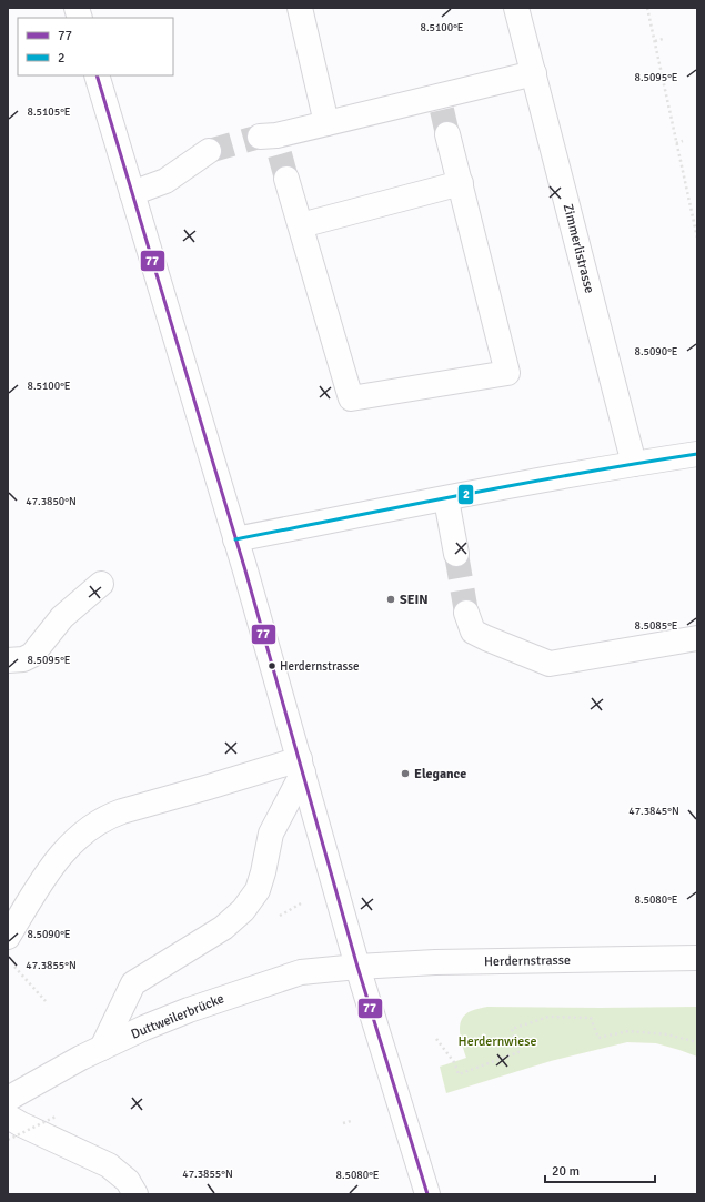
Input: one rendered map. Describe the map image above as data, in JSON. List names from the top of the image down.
{
  "streets": {
    "street": ["Zimmerlistrasse", "Herdernstrasse", "Duttweilerbrücke"]
  },
  "crossings": [
    ["Herdernstrasse", "Duttweilerbrücke"]
  ],
  "parks": ["Herdernwiese"],
  "places": ["SEIN", "Herdernstrasse", "Elegance"],
  "lines": ["transit line 77", "transit line 2"],
  "legend": ["77", "2"],
  "scale_bar": "20 m",
  "coordinates": [
    "8.5100°E",
    "8.5095°E",
    "8.5105°E",
    "8.5090°E",
    "47.3850°N",
    "8.5085°E",
    "47.3845°N",
    "8.5080°E",
    "47.3855°N"
  ]
}
